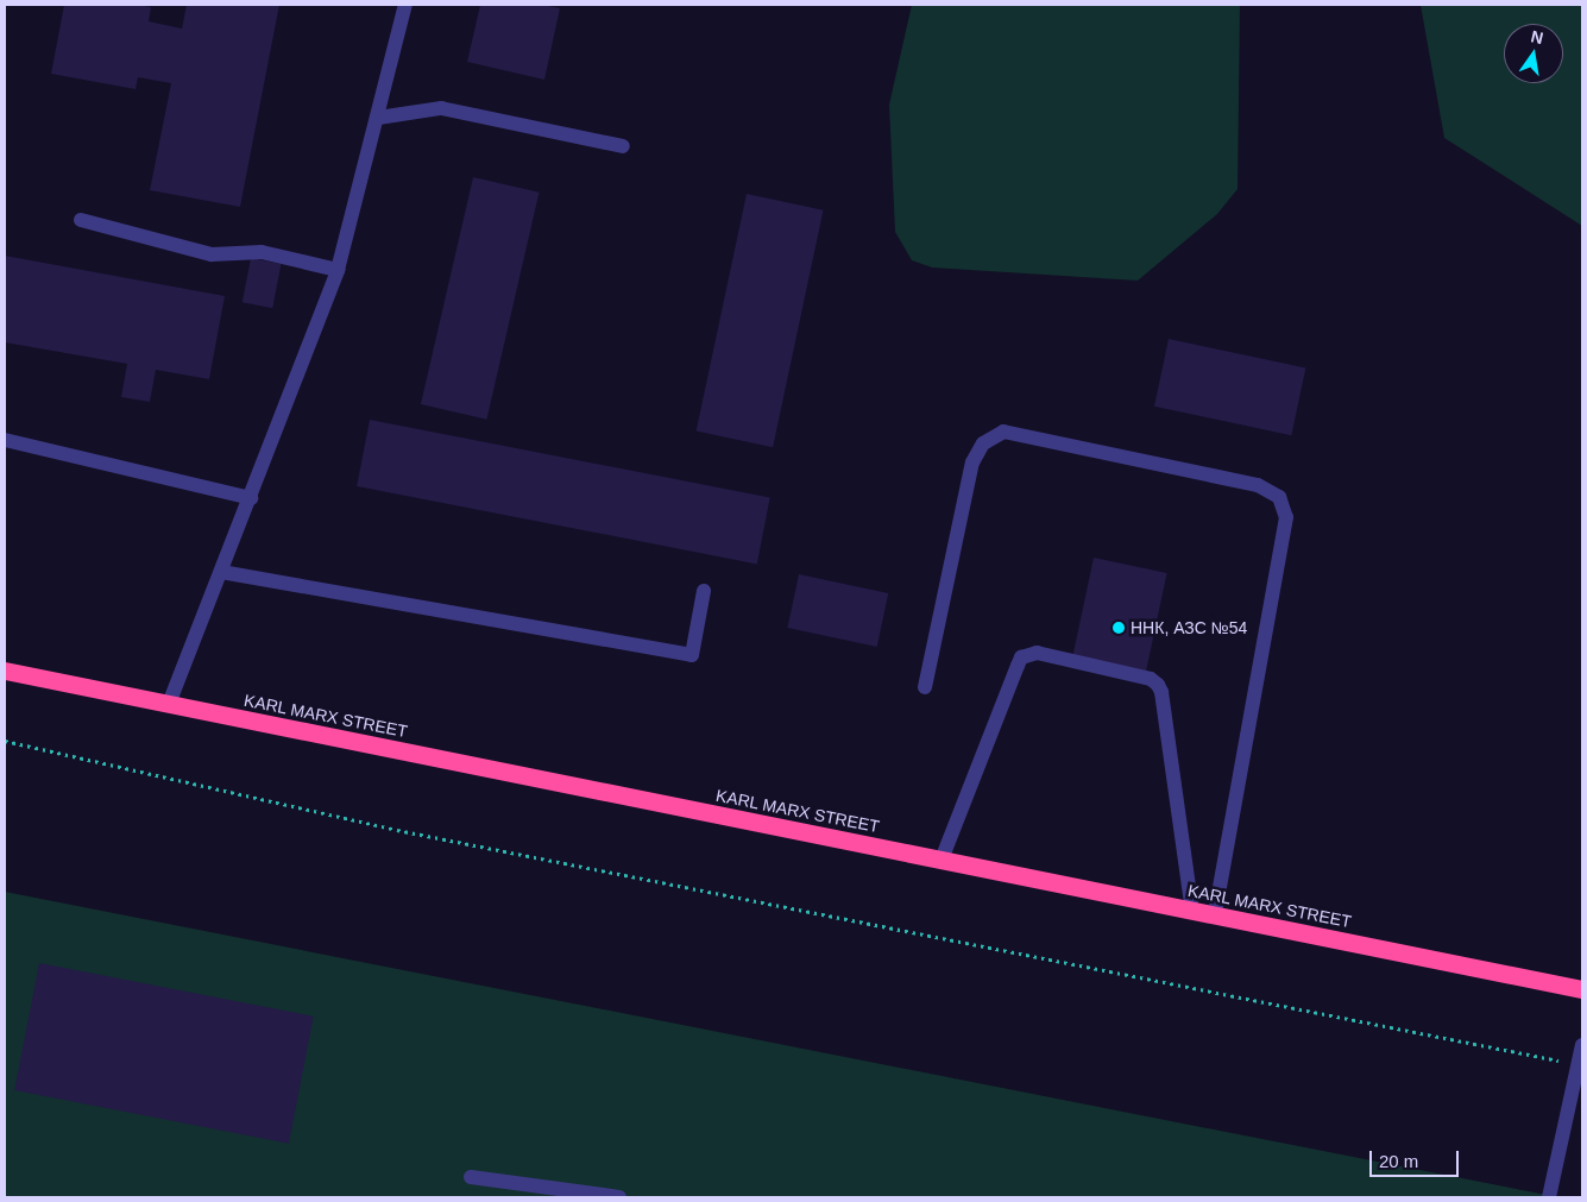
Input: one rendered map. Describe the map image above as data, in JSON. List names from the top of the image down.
{
  "streets": {
    "highway": ["KARL MARX STREET"]
  },
  "places": ["ННК, АЗС №54"],
  "scale_bar": "20 m",
  "north": "top"
}
